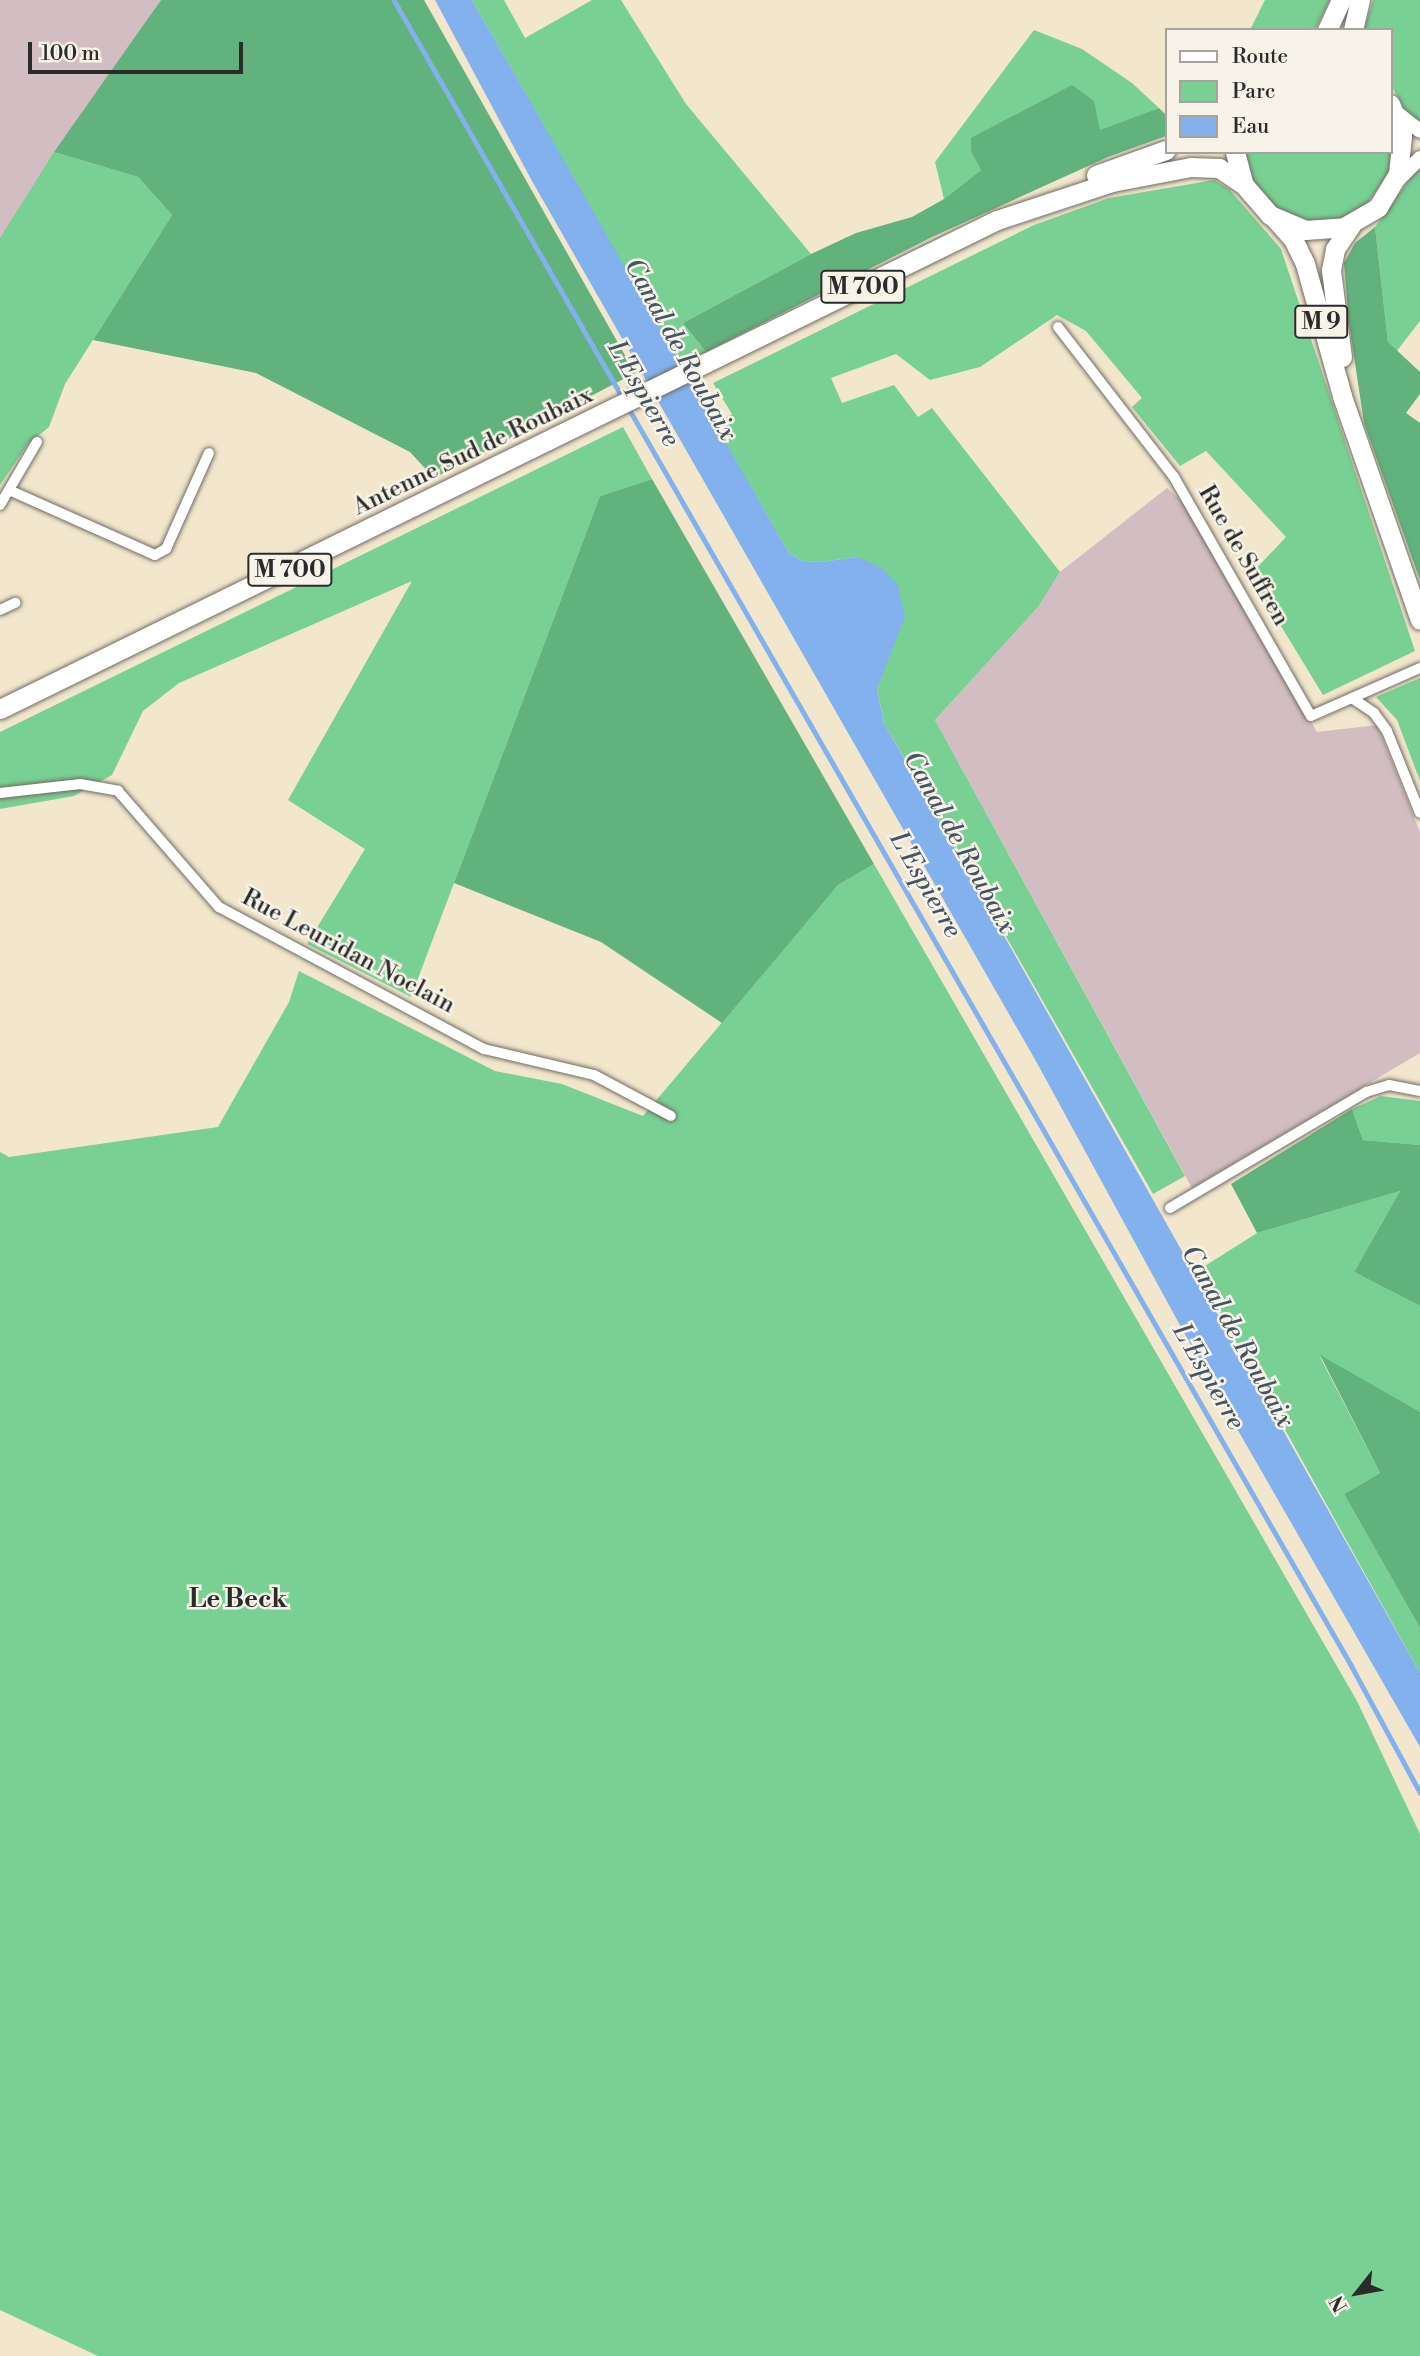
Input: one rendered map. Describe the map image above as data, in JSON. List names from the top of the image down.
{
  "streets": {
    "highway": ["M 700", "M 9", "Antenne Sud de Roubaix"],
    "street": ["Rue de Suffren", "Rue Leuridan Noclain"]
  },
  "crossings": [
    ["M 700", "Antenne Sud de Roubaix"]
  ],
  "districts": ["Le Beck"],
  "water": ["Canal de Roubaix", "L'Espierre"],
  "legend": ["Route", "Parc", "Eau"],
  "scale_bar": "100 m",
  "north": "bottom left"
}
